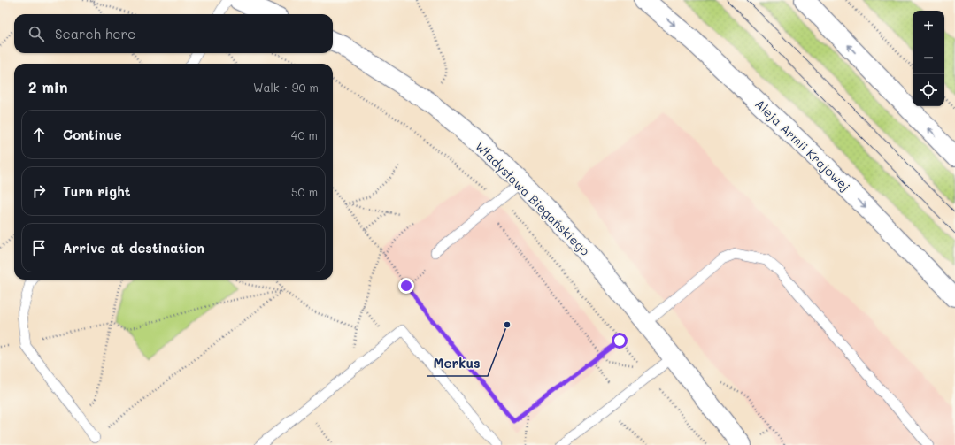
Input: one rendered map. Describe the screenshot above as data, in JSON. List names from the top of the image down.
{
  "streets": {
    "main road": ["Aleja Armii Krajowej", "Władysława Biegańskiego"]
  },
  "places": ["Merkus"],
  "page": {
    "map_buttons": ["+", "−"],
    "search": "Search here",
    "heading": ["2 min", "Walk · 90 m"],
    "list": [
      ["Continue", "40 m"],
      ["Turn right", "50 m"],
      "Arrive at destination"
    ]
  }
}
